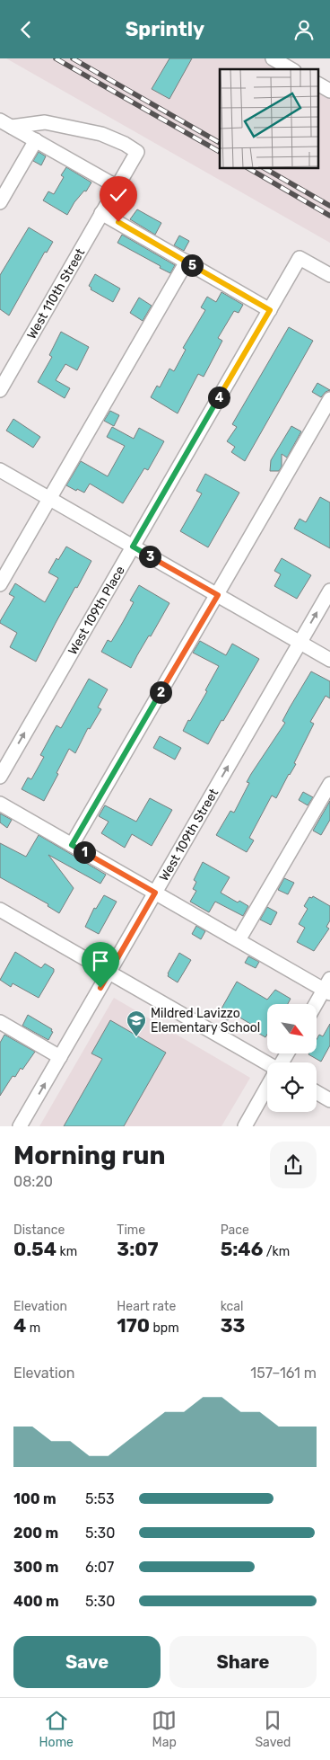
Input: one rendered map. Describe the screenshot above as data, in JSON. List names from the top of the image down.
{
  "streets": {
    "street": ["West 110th Street", "West 109th Place", "West 109th Street"]
  },
  "places": {
    "school or university": ["Mildred Lavizzo Elementary School"]
  },
  "north": "bottom right",
  "page": {
    "header": "Sprintly",
    "pins": [
      "5",
      "4",
      "3",
      "2",
      "1"
    ],
    "heading": ["Morning run", "08:20"],
    "stats": [
      ["Distance", "0.54 km"],
      ["Time", "3:07"],
      ["Pace", "5:46 /km"],
      ["Elevation", "4 m"],
      ["Heart rate", "170 bpm"],
      ["kcal", "33"]
    ],
    "chart": ["Elevation", "157–161 m"],
    "list": [
      {
        "name": "100 m",
        "note": "5:53"
      },
      {
        "name": "200 m",
        "note": "5:30"
      },
      {
        "name": "300 m",
        "note": "6:07"
      },
      {
        "name": "400 m",
        "note": "5:30"
      }
    ],
    "buttons": ["Save", "Share"],
    "tabs": ["Home", "Map", "Saved"]
  }
}
